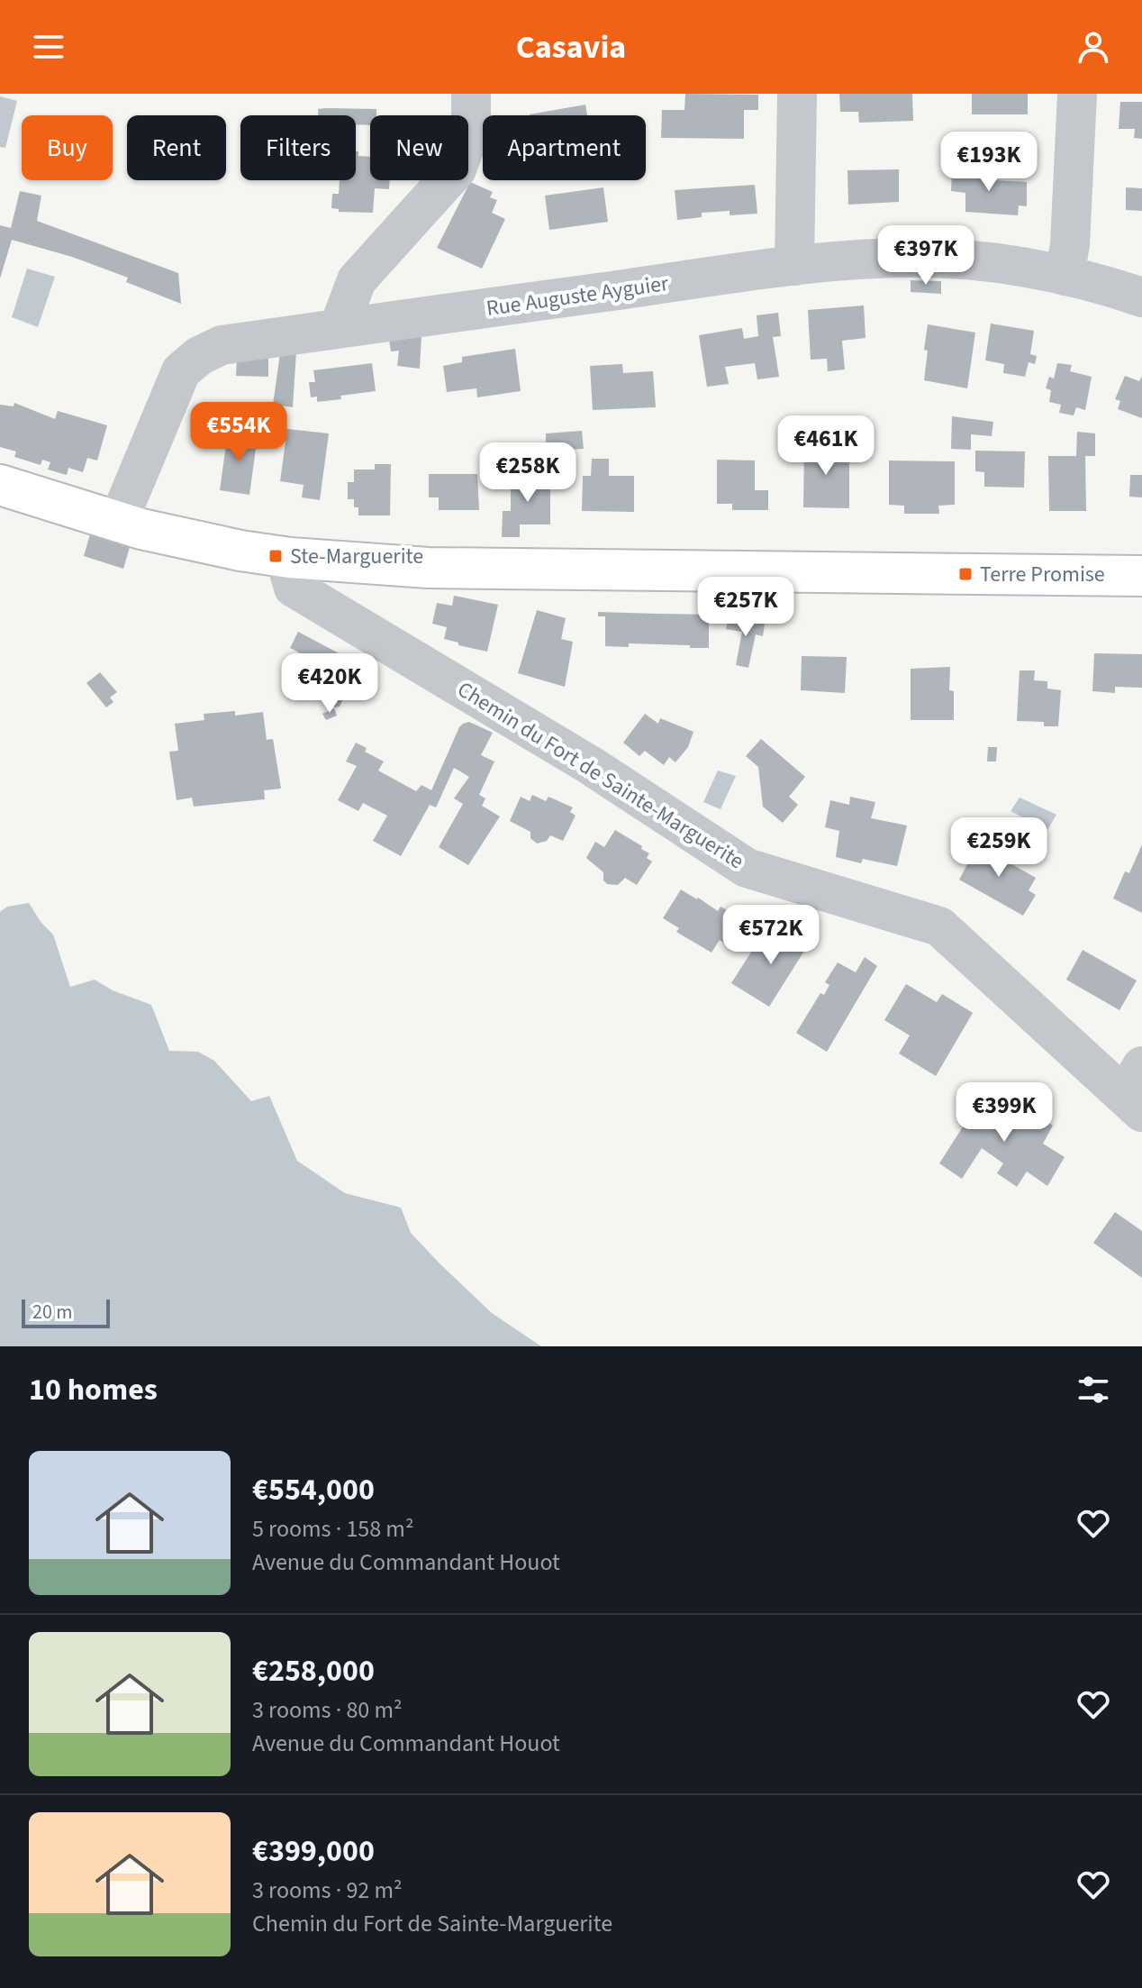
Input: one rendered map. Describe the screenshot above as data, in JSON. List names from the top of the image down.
{
  "streets": {
    "street": ["Rue Auguste Ayguier", "Chemin du Fort de Sainte-Marguerite"]
  },
  "places": {
    "transit": ["Ste-Marguerite", "Terre Promise"]
  },
  "scale_bar": "20 m",
  "page": {
    "header": "Casavia",
    "chip": [
      "Buy",
      "Rent",
      "Filters",
      "New",
      "Apartment"
    ],
    "price": [
      "€193K",
      "€397K",
      "€554K",
      "€461K",
      "€258K",
      "€257K",
      "€420K",
      "€259K",
      "€572K",
      "€399K"
    ],
    "scale": "20 m",
    "heading": "10 homes",
    "list": [
      {
        "name": "€554,000",
        "note": "5 rooms · 158 m² · Avenue du Commandant Houot"
      },
      {
        "name": "€258,000",
        "note": "3 rooms · 80 m² · Avenue du Commandant Houot"
      },
      {
        "name": "€399,000",
        "note": "3 rooms · 92 m² · Chemin du Fort de Sainte-Marguerite"
      }
    ]
  }
}
